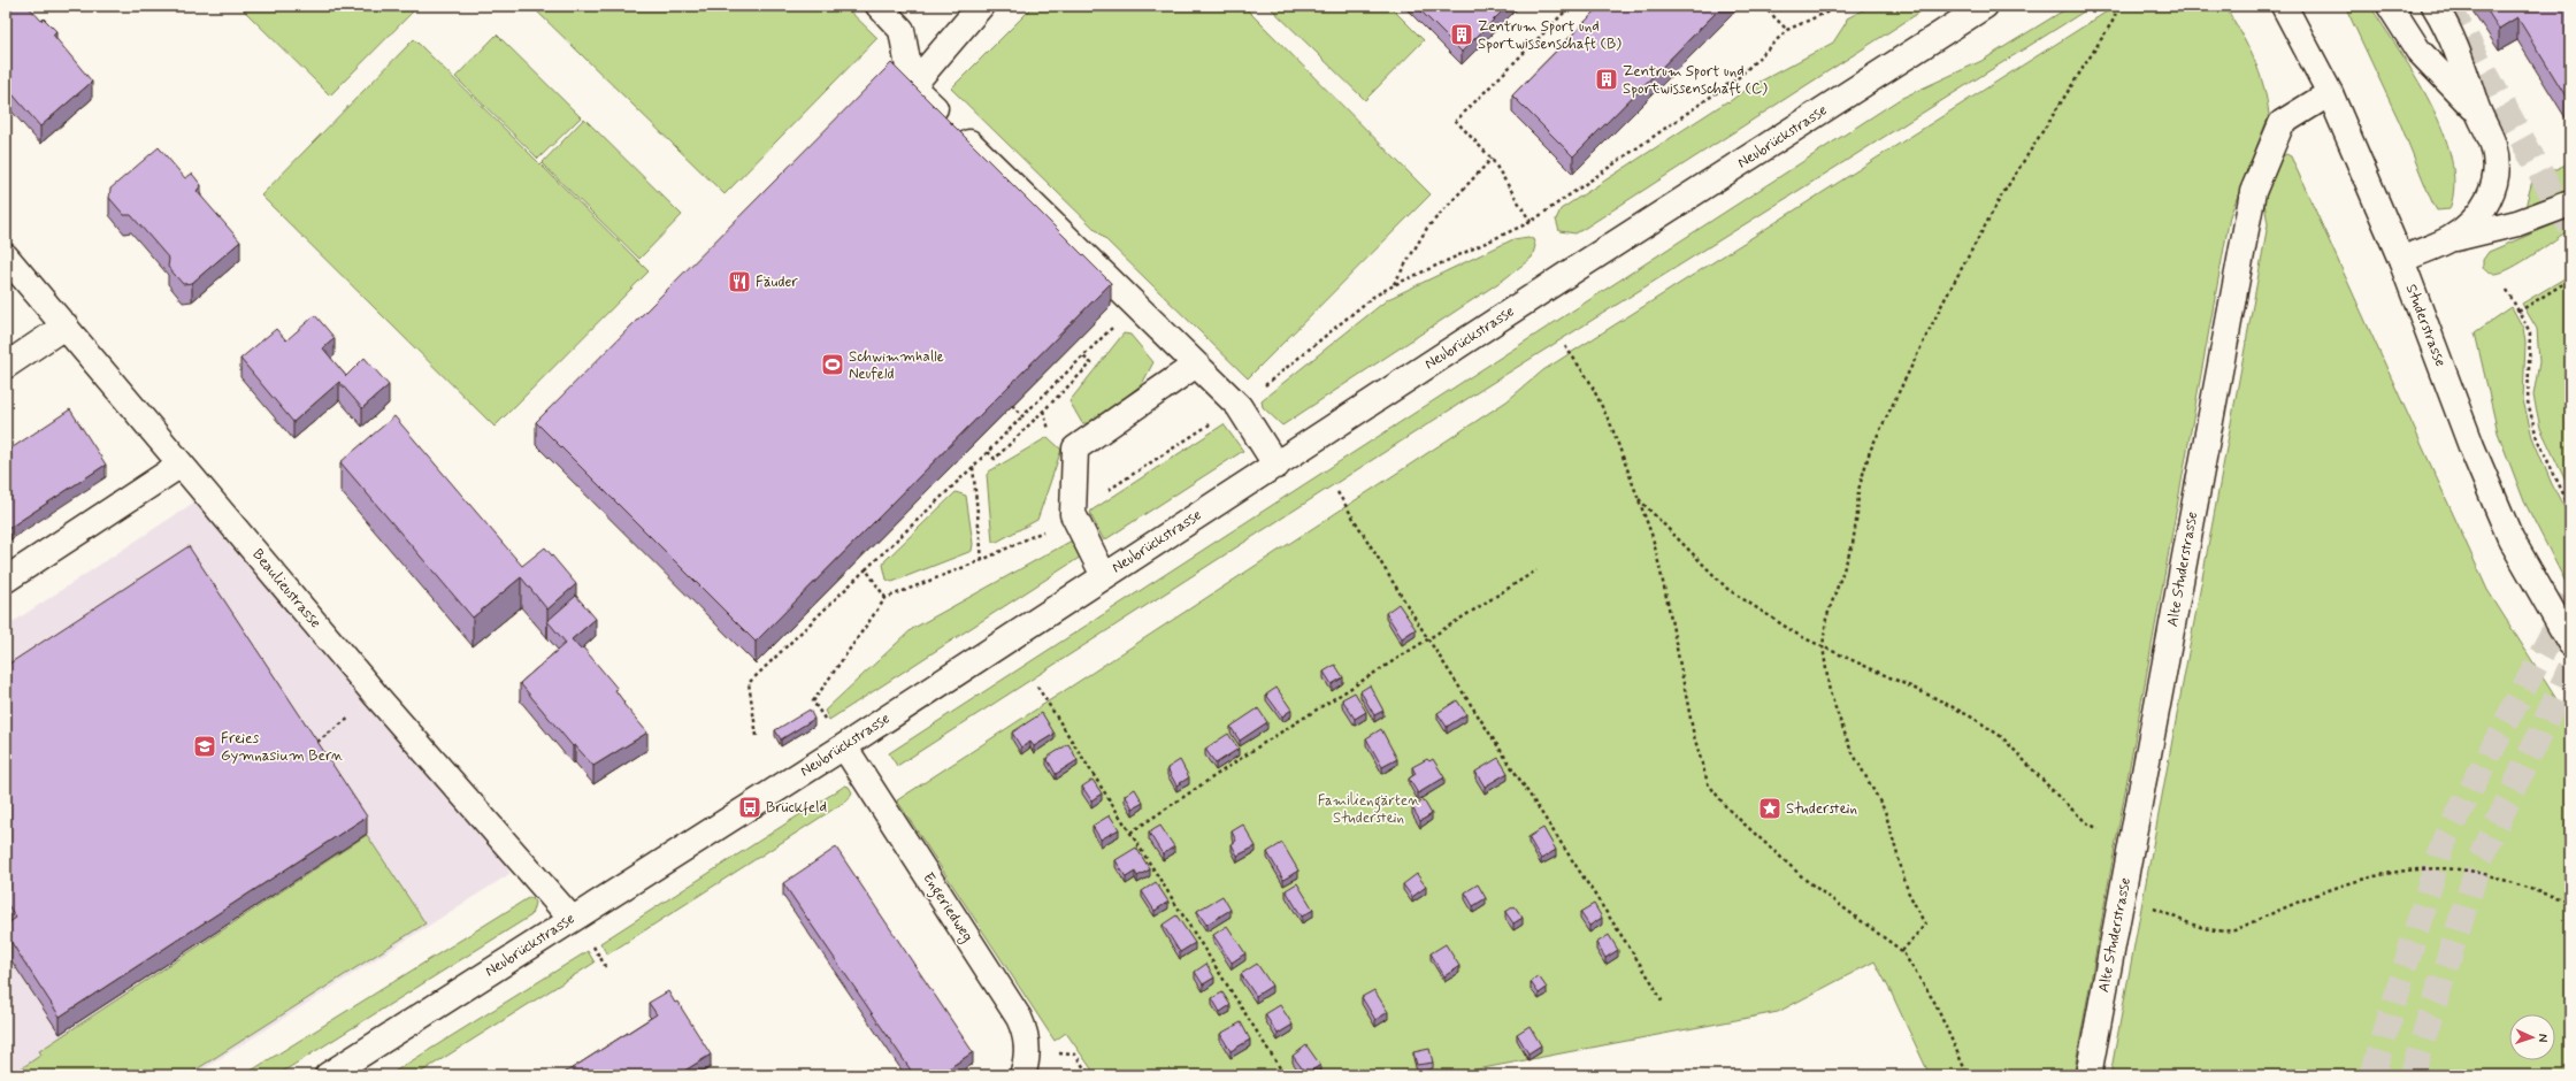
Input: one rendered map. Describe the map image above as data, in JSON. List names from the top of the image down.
{
  "streets": {
    "street": [
      "Neubrückstrasse",
      "Studerstrasse",
      "Alte Studerstrasse",
      "Beaulieustrasse",
      "Engeriedweg"
    ]
  },
  "crossings": [
    ["Neubrückstrasse", "Beaulieustrasse"],
    ["Neubrückstrasse", "Engeriedweg"],
    ["Studerstrasse", "Alte Studerstrasse"]
  ],
  "parks": ["Familiengärten Studerstein"],
  "places": {
    "building": ["Zentrum Sport und Sportwissenschaft (B)", "Zentrum Sport und Sportwissenschaft (C)"],
    "restaurant": ["Fäuder"],
    "sports": ["Schwimmhalle Neufeld"],
    "school or university": ["Freies Gymnasium Bern"],
    "bus stop": ["Brückfeld"],
    "place": ["Studerstein"]
  },
  "north": "right"
}
